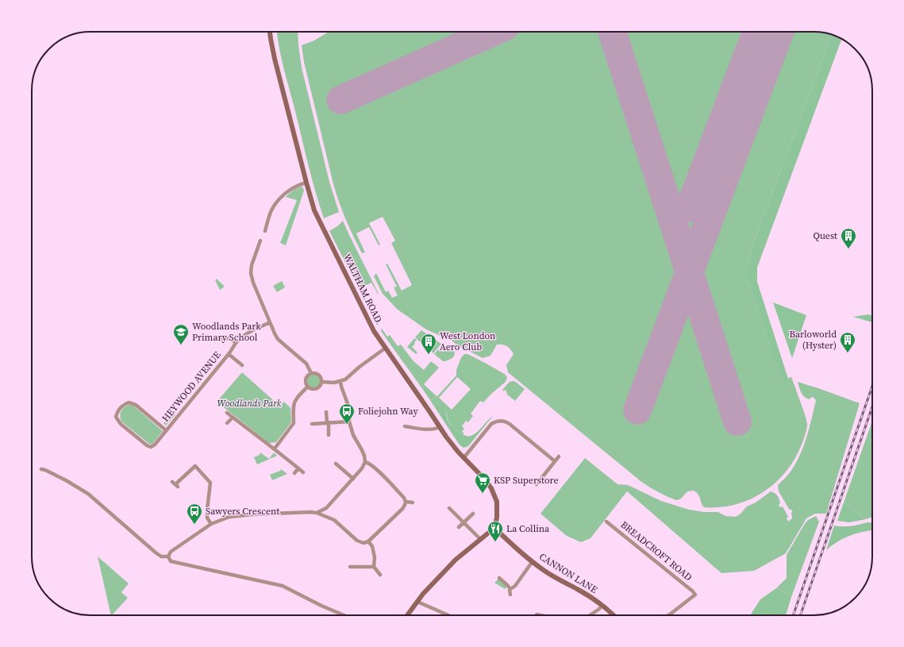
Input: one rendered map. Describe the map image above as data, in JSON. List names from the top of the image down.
{
  "streets": {
    "street": [
      "WALTHAM ROAD",
      "HEYWOOD AVENUE",
      "BREADCROFT ROAD",
      "CANNON LANE"
    ]
  },
  "crossings": [
    ["WALTHAM ROAD", "CANNON LANE"]
  ],
  "parks": ["Woodlands Park"],
  "places": {
    "building": ["Quest", "Barloworld (Hyster)", "West London Aero Club"],
    "school or university": ["Woodlands Park Primary School"],
    "bus stop": ["Foliejohn Way", "Sawyers Crescent"],
    "supermarket": ["KSP Superstore"],
    "restaurant": ["La Collina"]
  }
}
